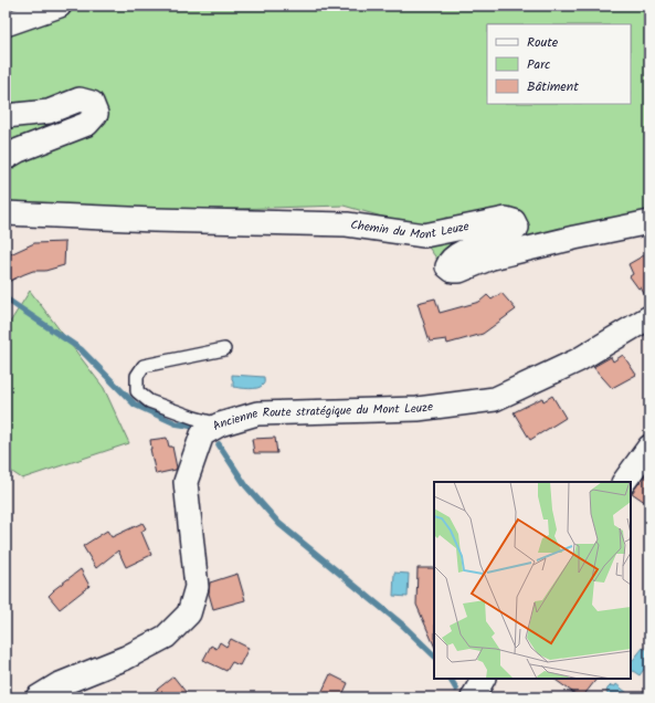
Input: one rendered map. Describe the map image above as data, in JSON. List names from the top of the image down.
{
  "streets": {
    "street": ["Chemin du Mont Leuze", "Ancienne Route stratégique du Mont Leuze"]
  },
  "legend": ["Route", "Parc", "Bâtiment"]
}
